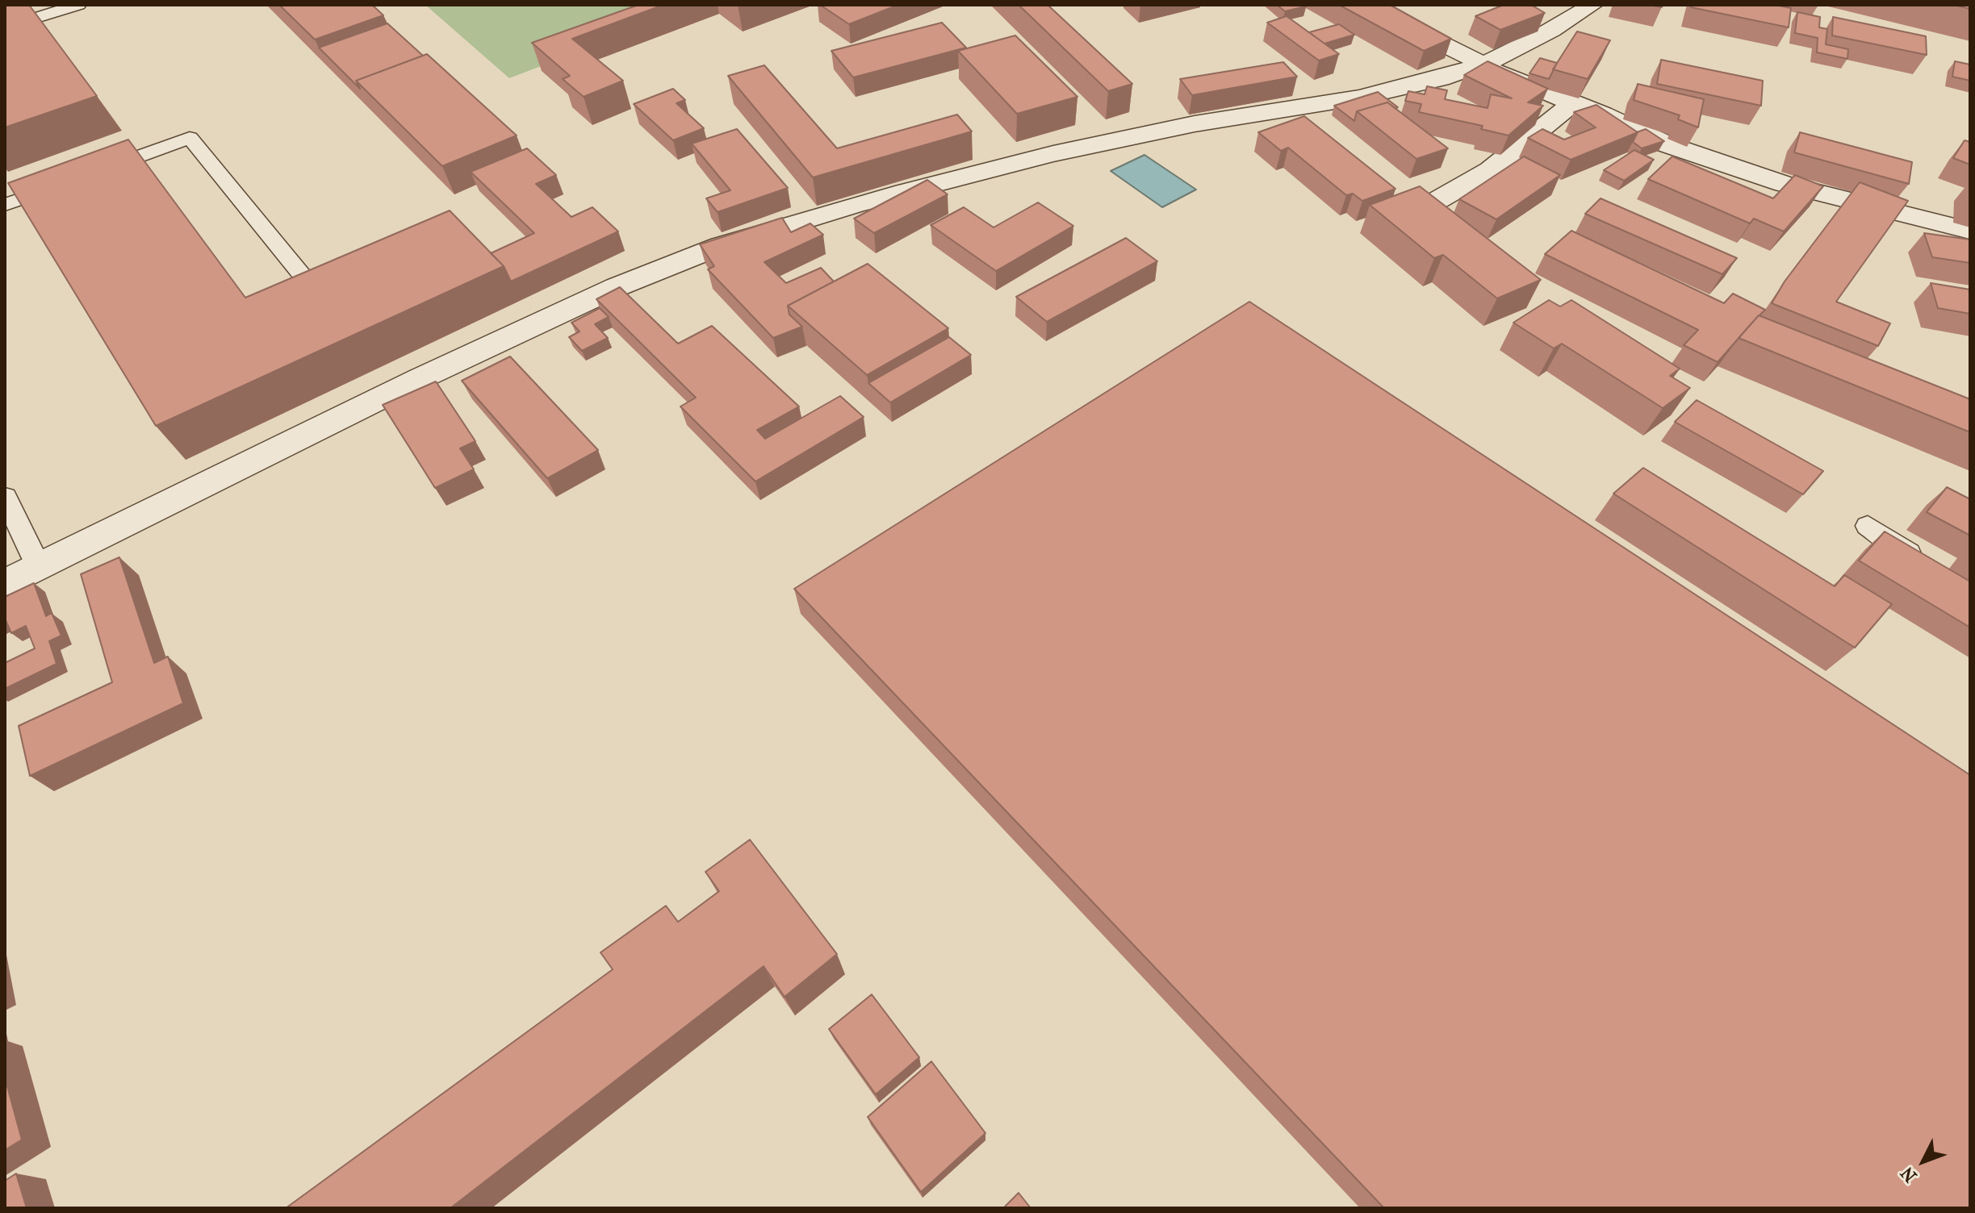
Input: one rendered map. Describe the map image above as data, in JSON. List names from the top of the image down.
{
  "north": "bottom left"
}
